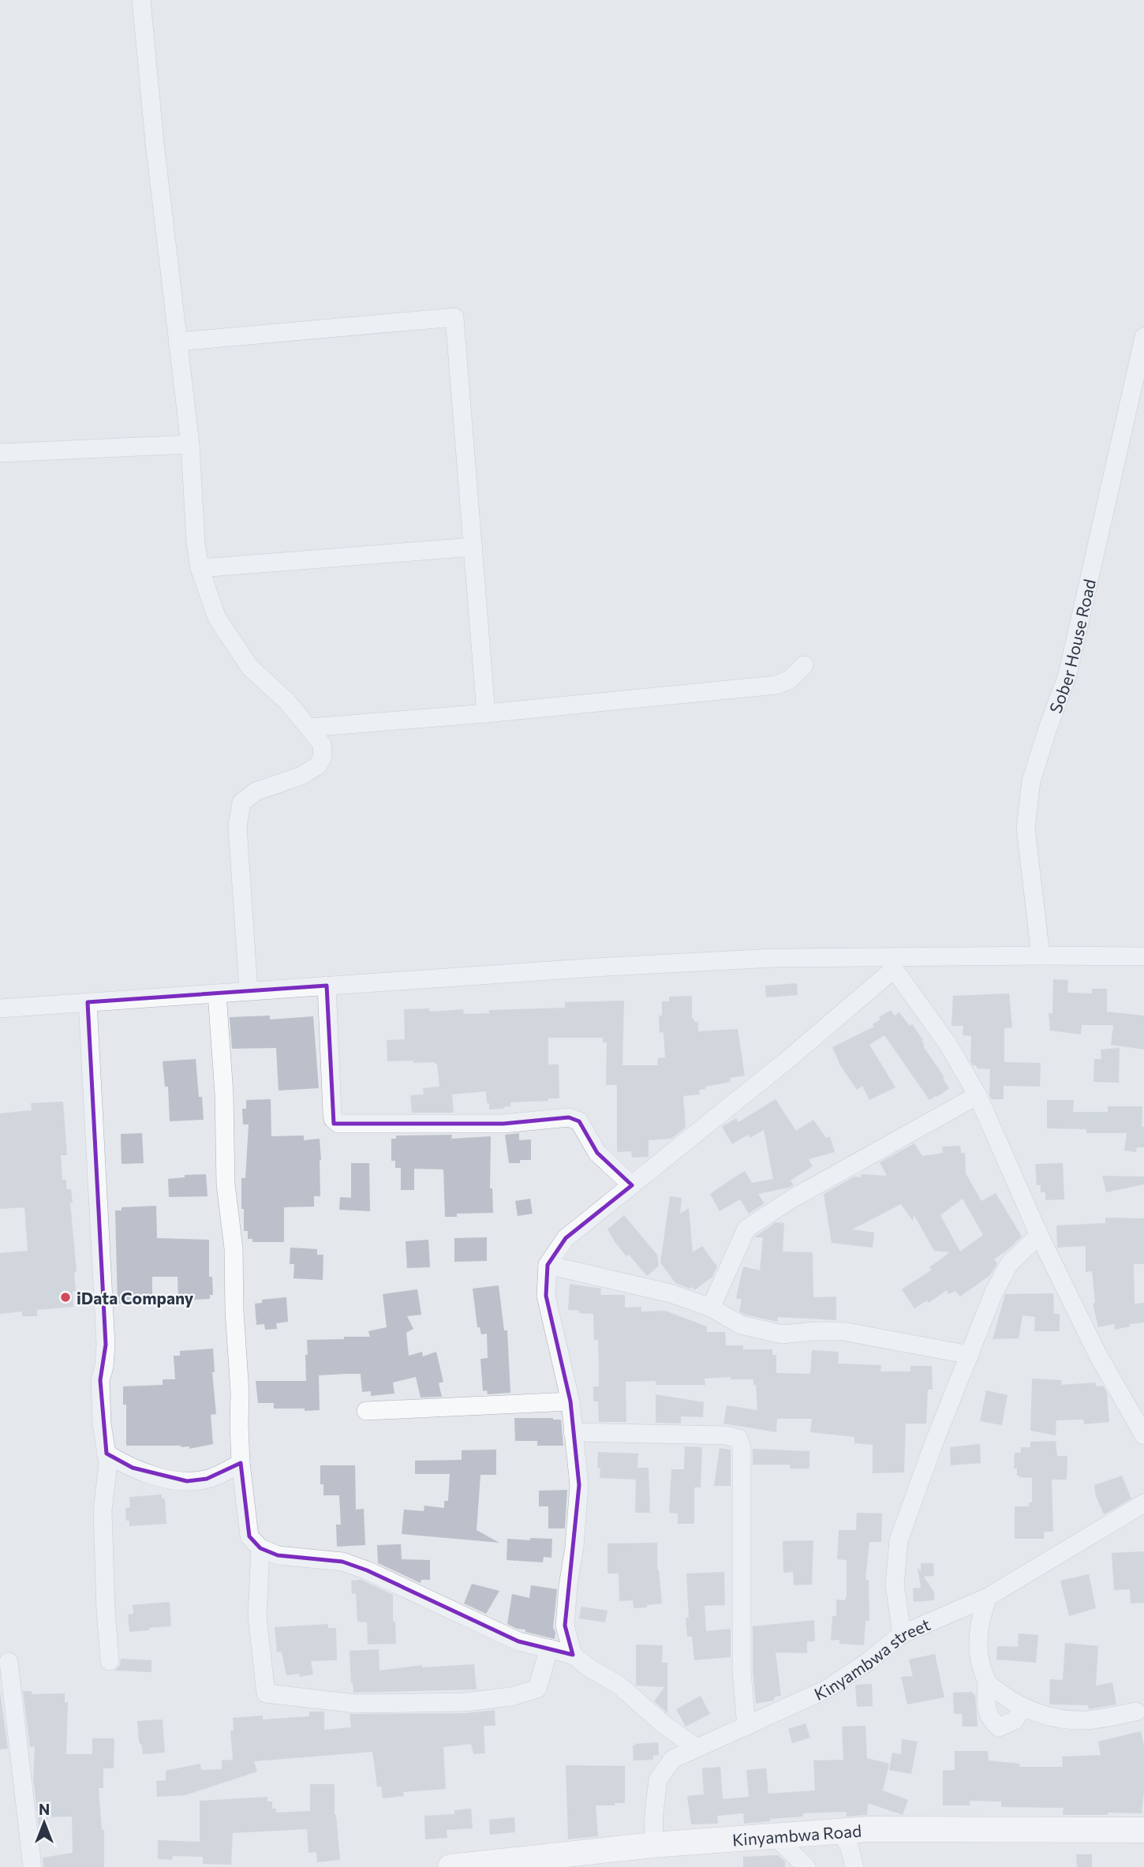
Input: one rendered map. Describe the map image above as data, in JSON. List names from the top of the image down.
{
  "streets": {
    "street": ["Sober House Road", "Kinyambwa street", "Kinyambwa Road"]
  },
  "crossings": [
    ["Kinyambwa street", "Kinyambwa Road"]
  ],
  "places": ["iData Company"],
  "north": "top"
}
